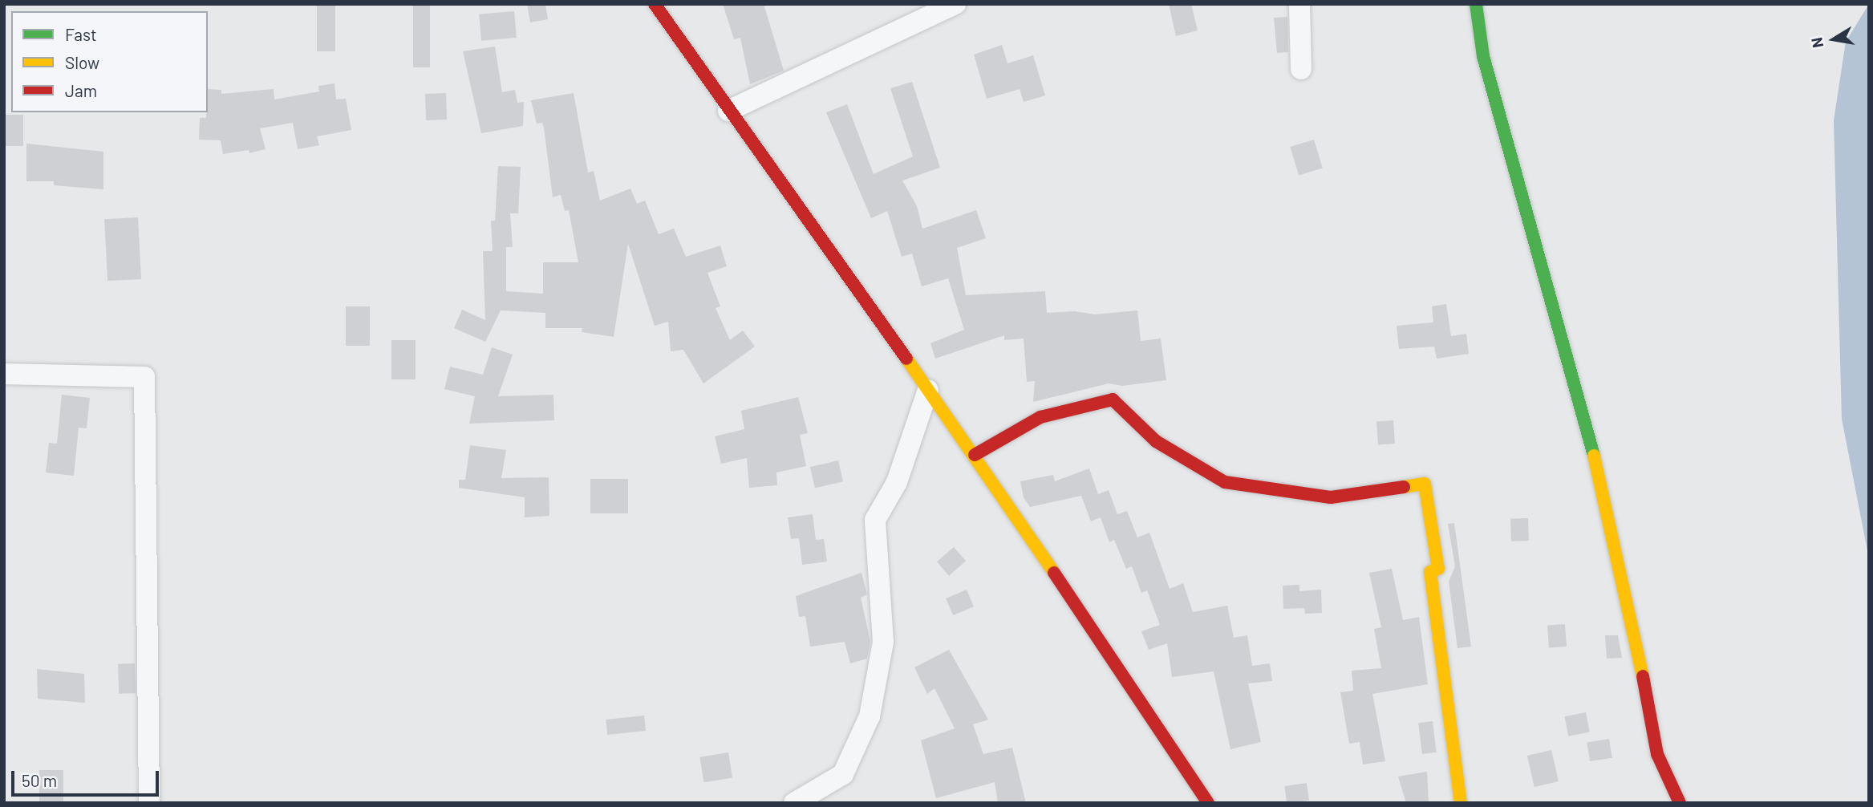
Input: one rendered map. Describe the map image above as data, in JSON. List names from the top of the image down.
{
  "legend": ["Fast", "Slow", "Jam"],
  "scale_bar": "50 m",
  "north": "left"
}
